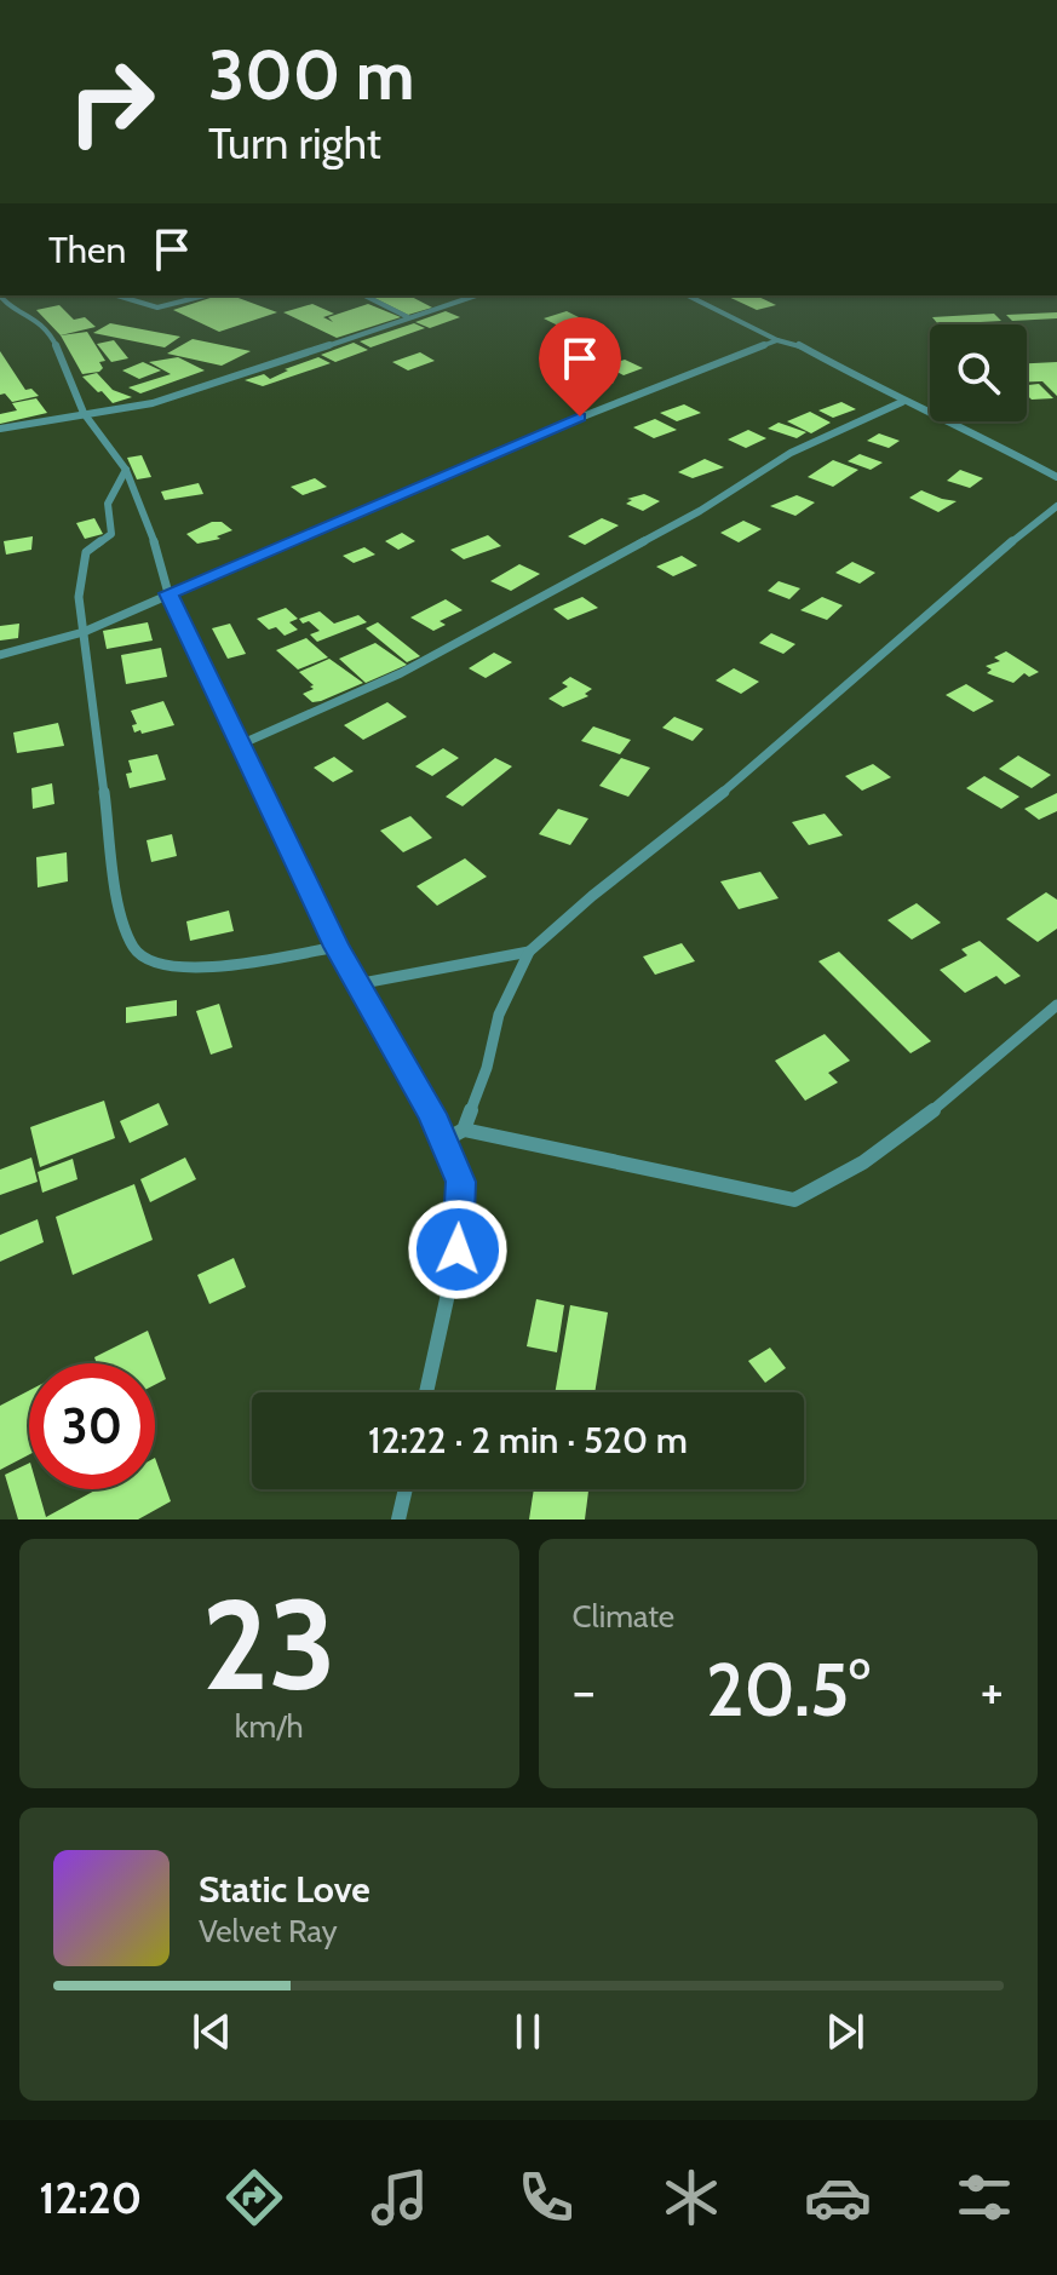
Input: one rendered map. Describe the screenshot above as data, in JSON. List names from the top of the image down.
{
  "page": {
    "turn": ["300 m", "Turn right"],
    "then": "Then",
    "limit": "30",
    "trip": "12:22 · 2 min · 520 m",
    "tile": [
      ["23", "km/h"],
      "Climate"
    ],
    "heat": ["−", "20.5°", "+"],
    "song": ["Static Love", "Velvet Ray"],
    "tabs": "12:20"
  }
}
